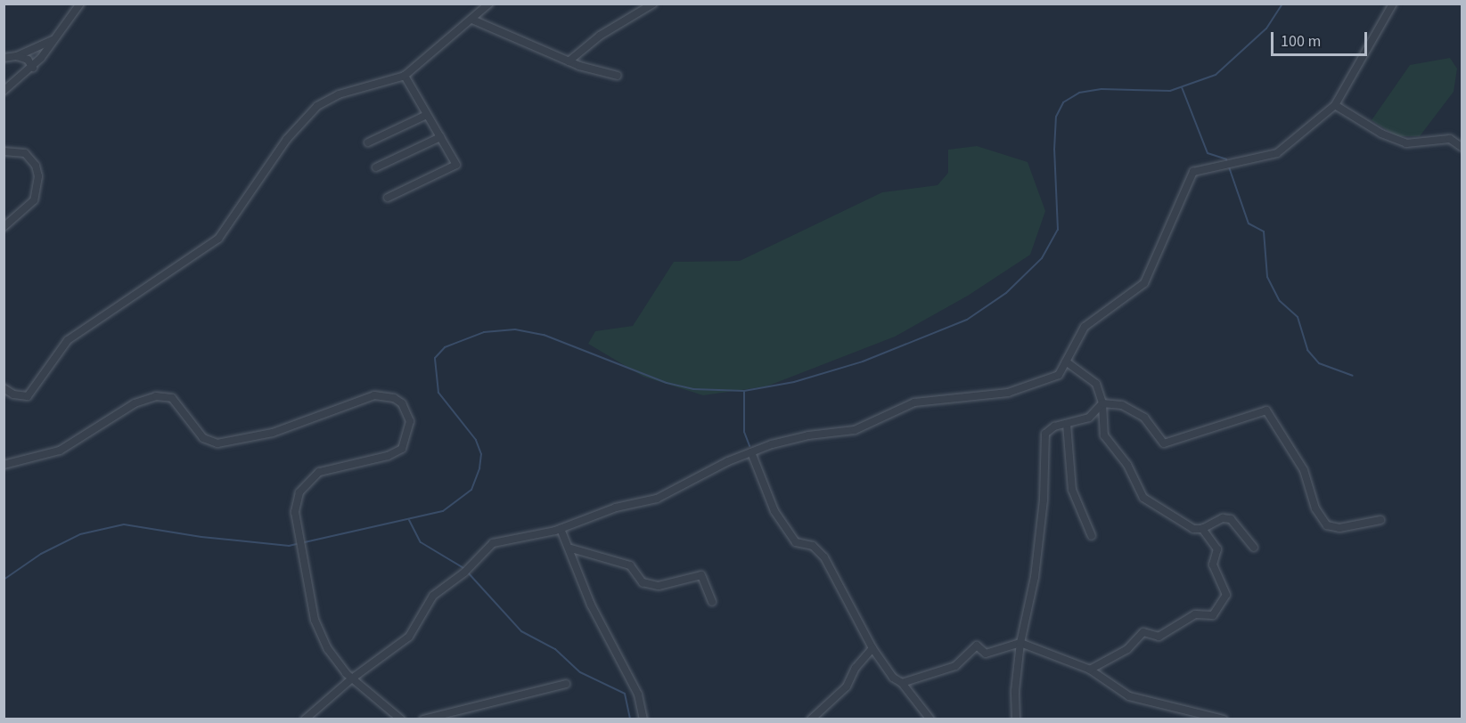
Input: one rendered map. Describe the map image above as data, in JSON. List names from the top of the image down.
{
  "scale_bar": "100 m"
}
